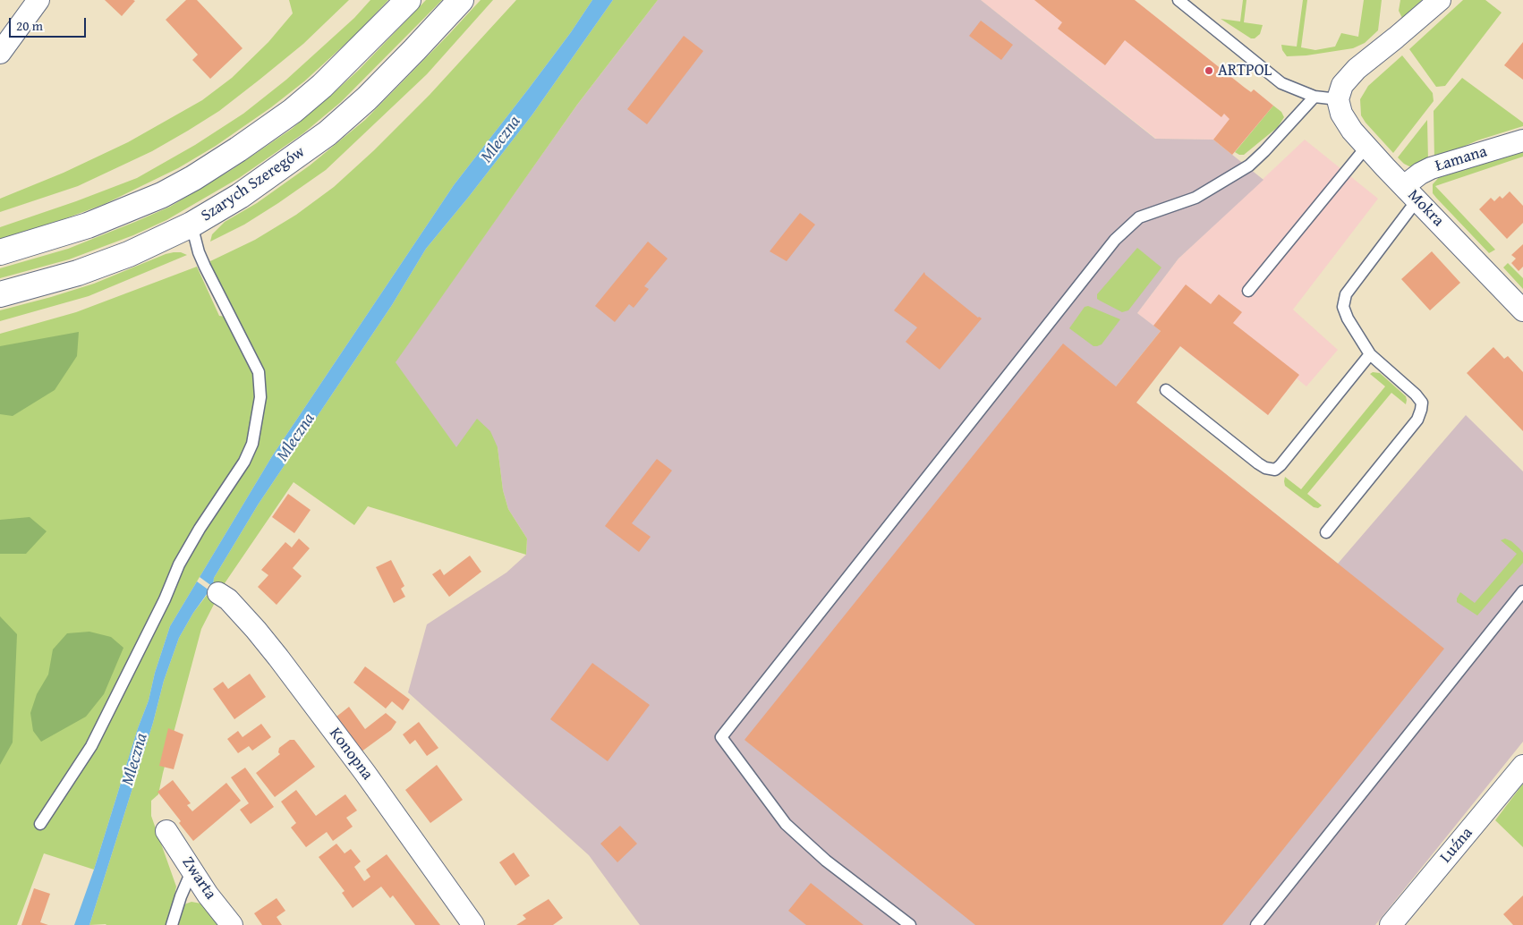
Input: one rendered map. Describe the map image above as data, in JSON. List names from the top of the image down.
{
  "streets": {
    "main road": ["Szarych Szeregów"],
    "street": [
      "Łamana",
      "Mokra",
      "Konopna",
      "Luźna",
      "Zwarta"
    ]
  },
  "crossings": [
    ["Łamana", "Mokra"]
  ],
  "water": ["Mleczna"],
  "places": ["ARTPOL"],
  "scale_bar": "20 m"
}
